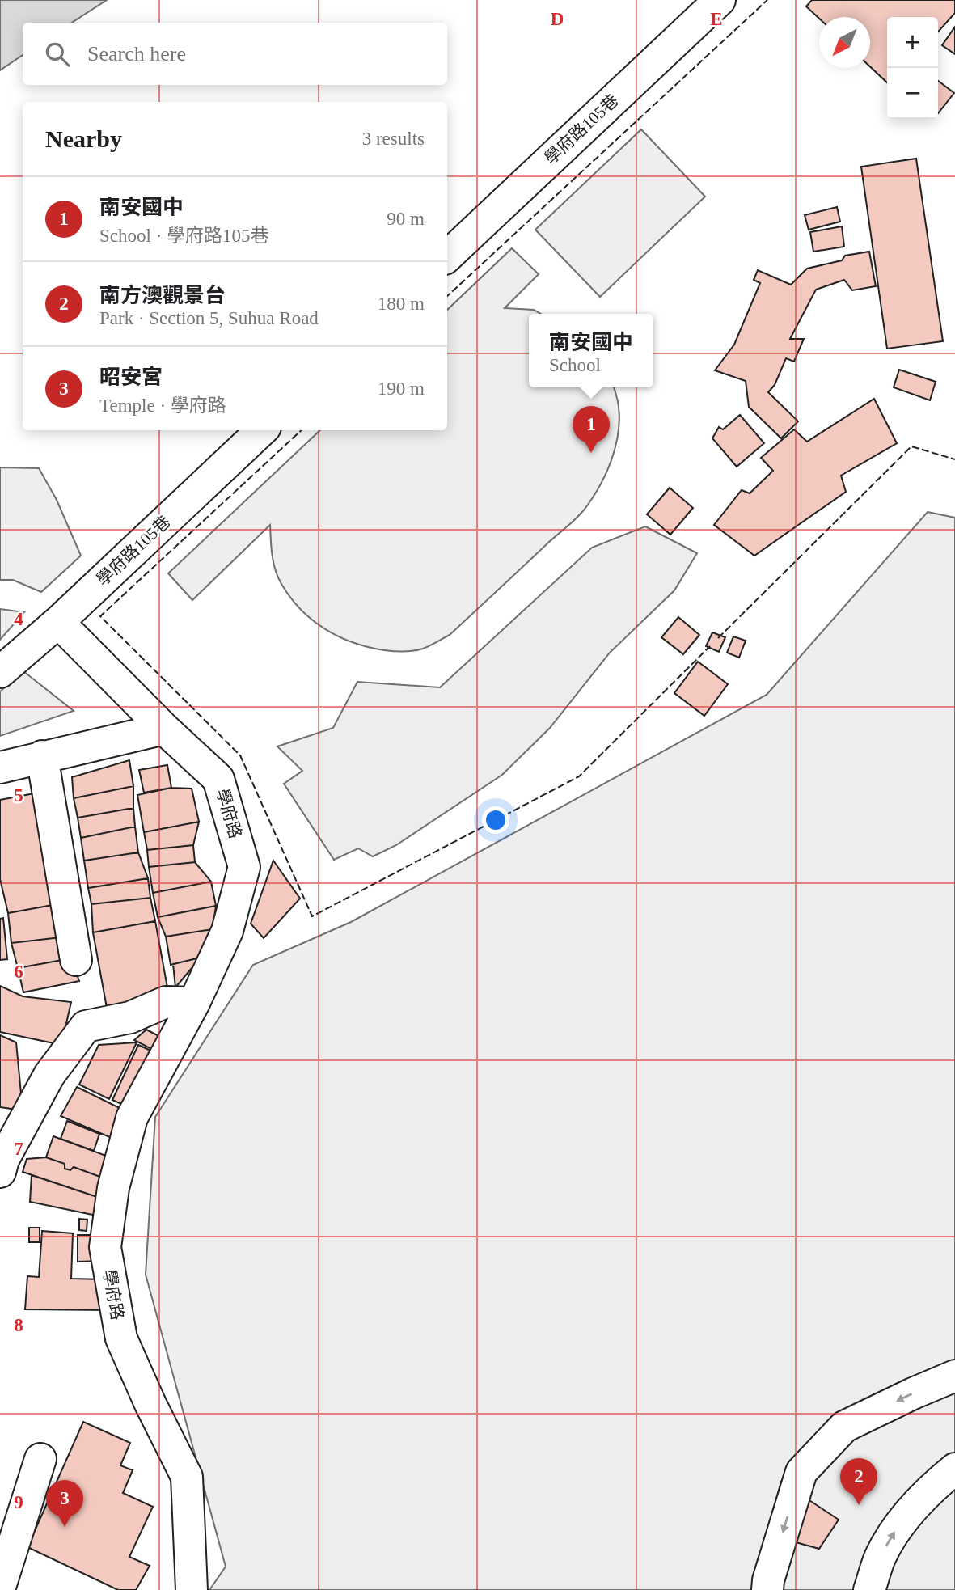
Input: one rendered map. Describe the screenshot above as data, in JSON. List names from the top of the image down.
{
  "streets": {
    "street": ["學府路105巷", "學府路"]
  },
  "crossings": [
    ["學府路105巷", "學府路"]
  ],
  "north": "bottom left",
  "page": {
    "map_buttons": ["+", "−"],
    "search": "Search here",
    "heading": ["Nearby", "3 results"],
    "list": [
      {
        "mark": "1",
        "name": "南安國中",
        "note": "School · 學府路105巷",
        "value": "90 m"
      },
      {
        "mark": "2",
        "name": "南方澳觀景台",
        "note": "Park · Section 5, Suhua Road",
        "value": "180 m"
      },
      {
        "mark": "3",
        "name": "昭安宮",
        "note": "Temple · 學府路",
        "value": "190 m"
      }
    ],
    "popup": ["南安國中", "School"],
    "pins": ["1", "2", "3"]
  },
  "grid": {
    "columns": ["D", "E"],
    "rows": [
      "4",
      "5",
      "6",
      "7",
      "8",
      "9"
    ]
  }
}
